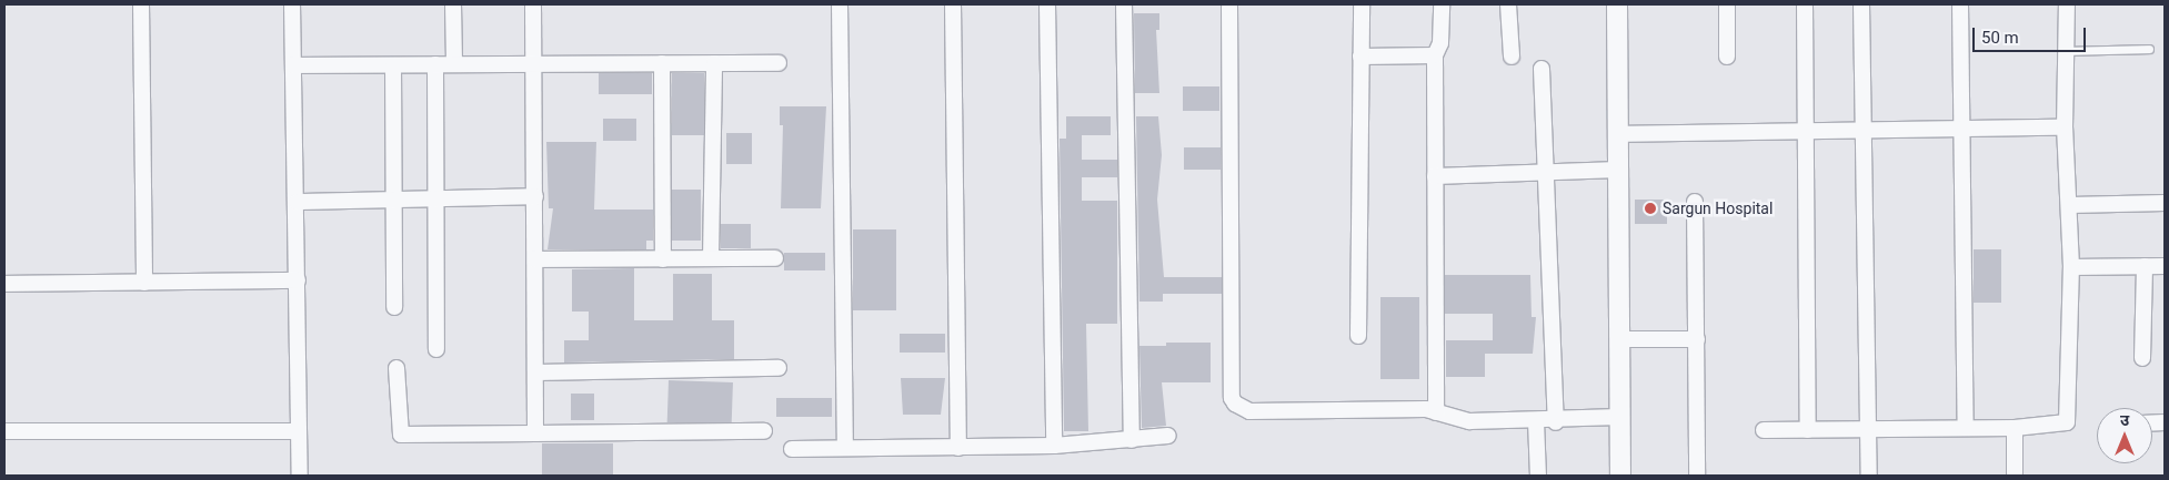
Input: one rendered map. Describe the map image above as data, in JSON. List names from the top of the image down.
{
  "places": ["Sargun Hospital"],
  "scale_bar": "50 m",
  "north": "top"
}
